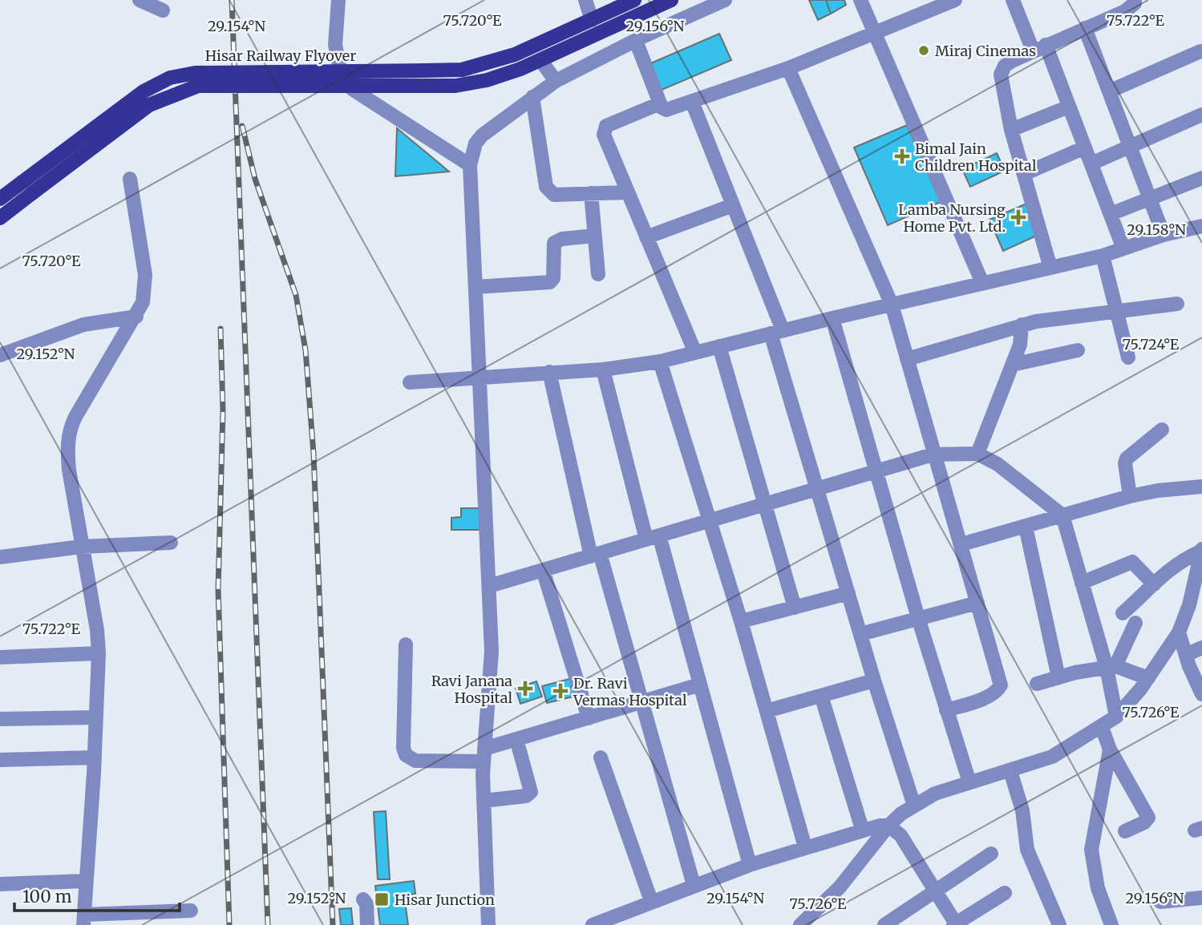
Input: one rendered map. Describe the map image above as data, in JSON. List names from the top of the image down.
{
  "streets": {
    "main road": ["Hisar Railway Flyover"]
  },
  "places": {
    "other": ["Miraj Cinemas"],
    "health": [
      "Bimal Jain Children Hospital",
      "Lamba Nursing Home Pvt. Ltd.",
      "Ravi Janana Hospital",
      "Dr. Ravi Vermas Hospital"
    ],
    "transit": ["Hisar Junction"]
  },
  "scale_bar": "100 m",
  "coordinates": [
    "75.720°E",
    "75.722°E",
    "29.154°N",
    "29.156°N",
    "29.158°N",
    "75.724°E",
    "29.152°N",
    "75.726°E"
  ]
}
